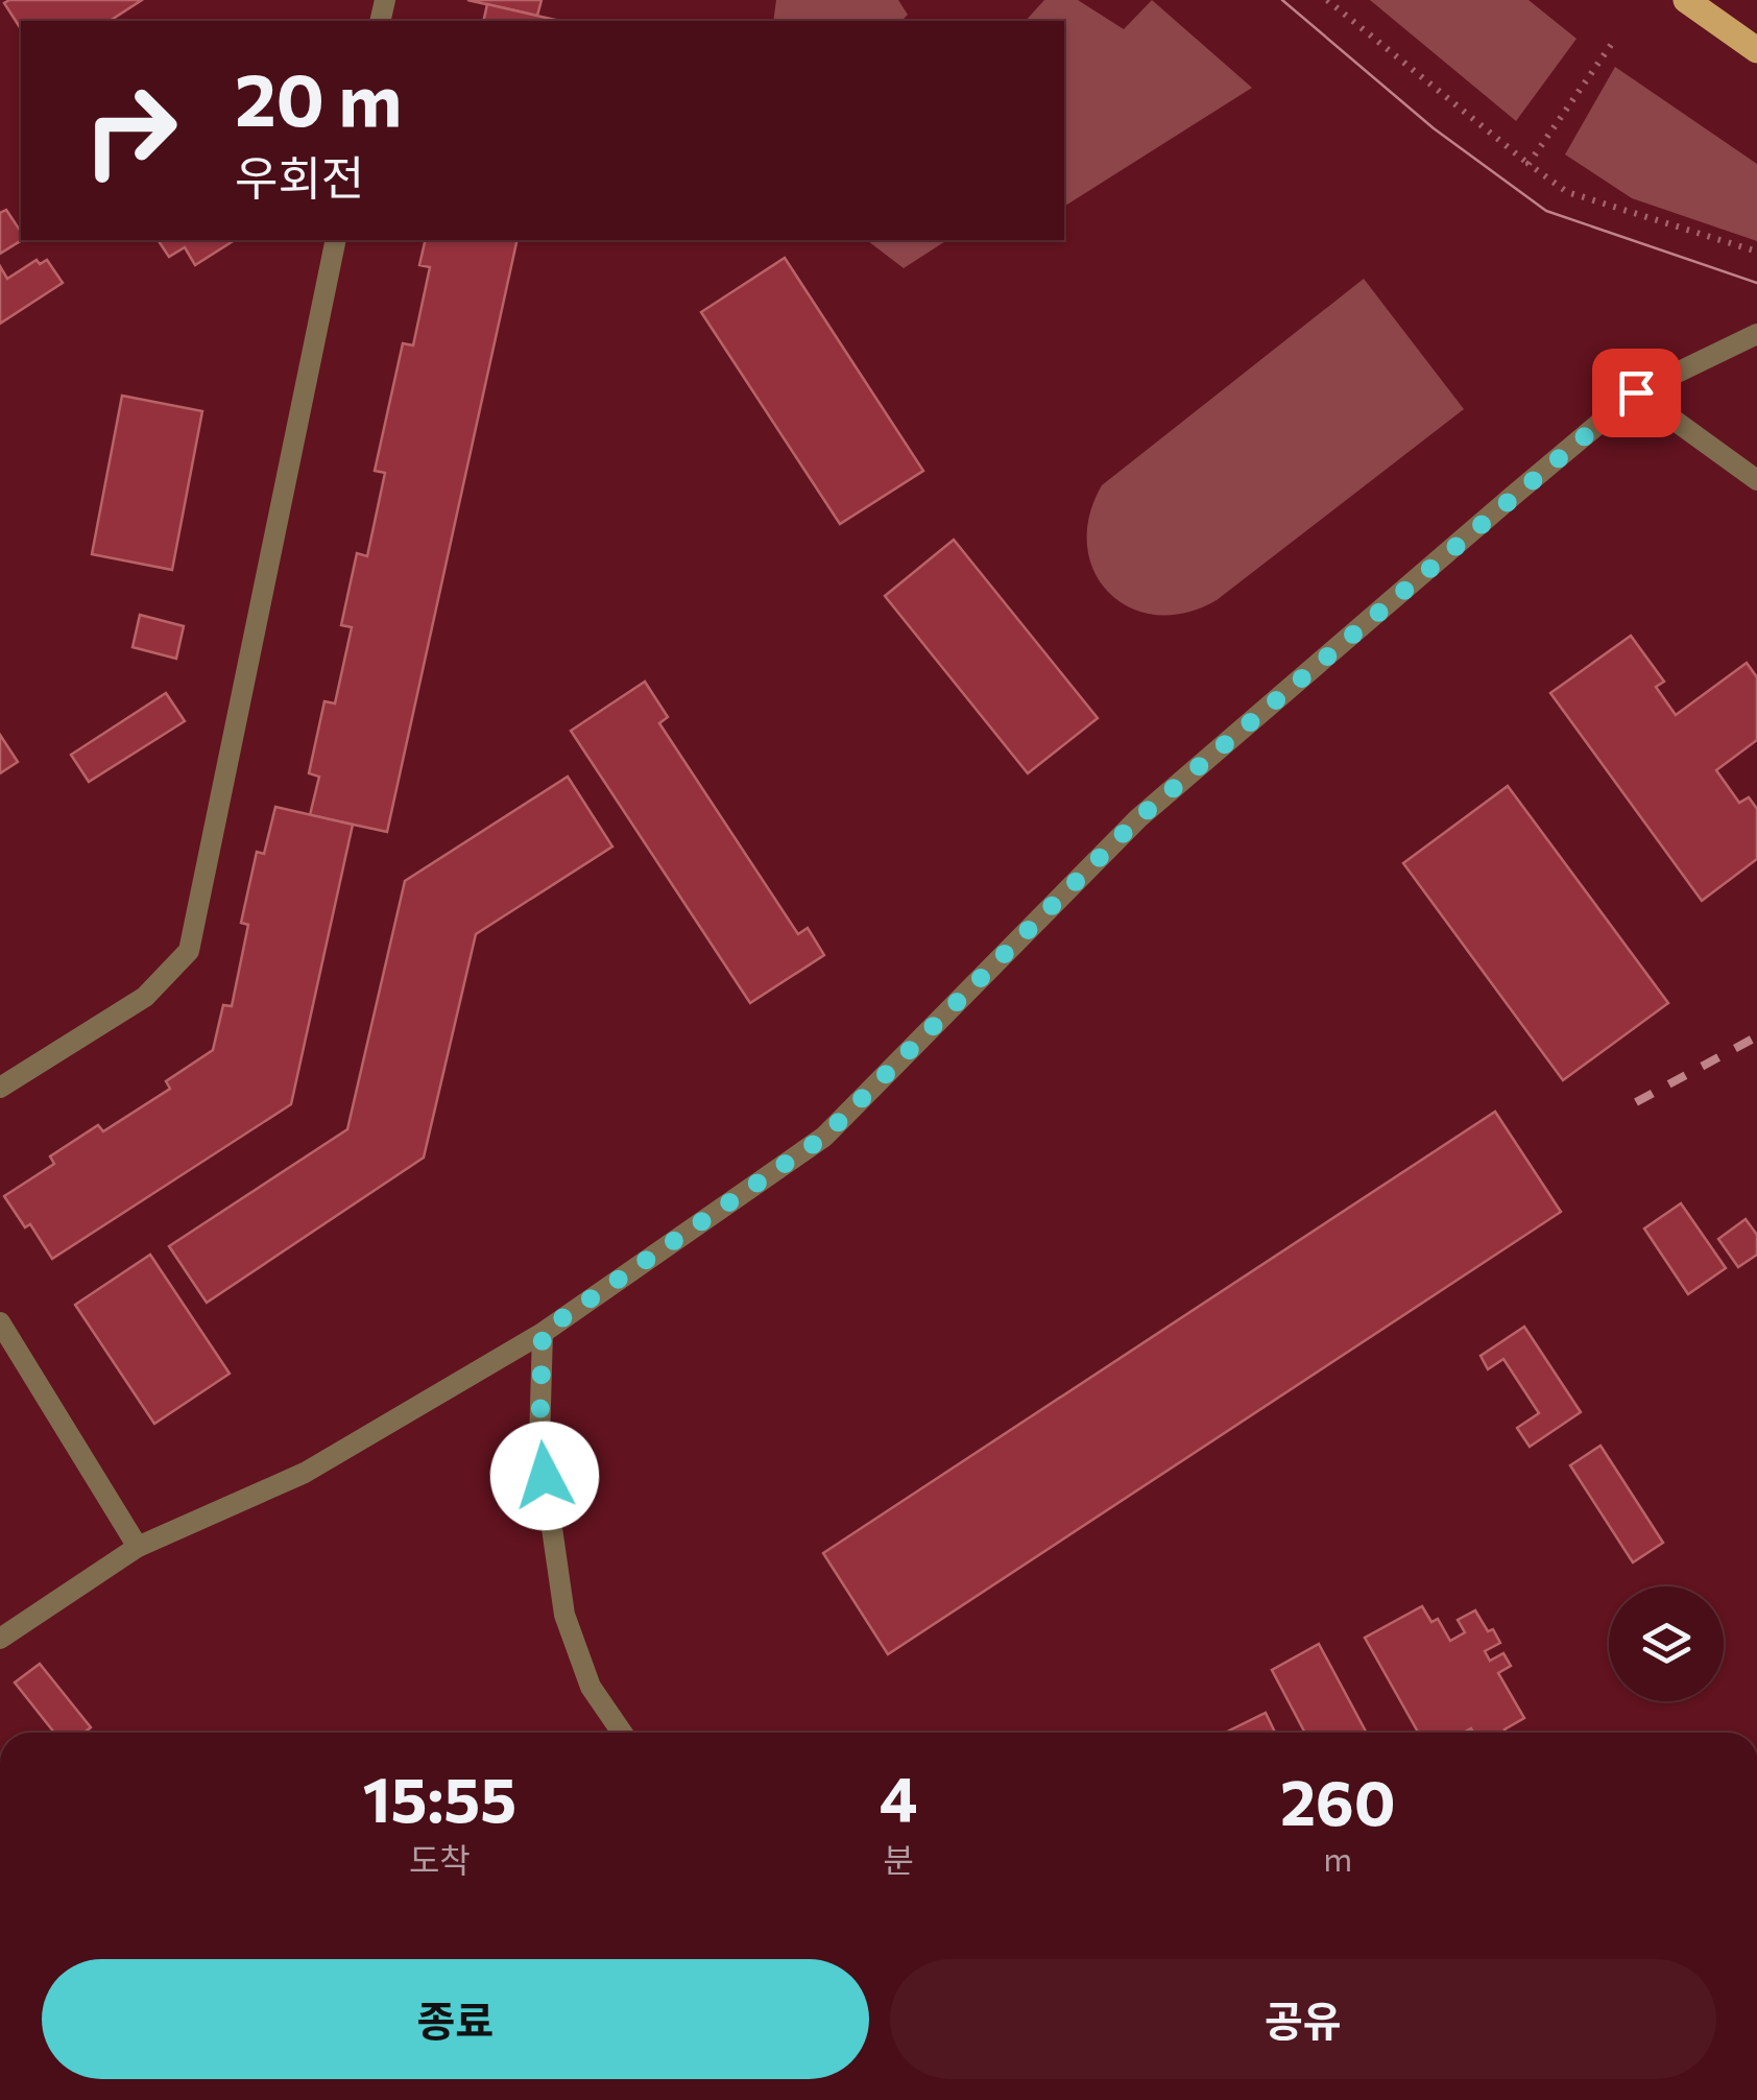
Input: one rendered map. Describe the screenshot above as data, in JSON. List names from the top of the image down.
{
  "page": {
    "turn": ["20 m", "우회전"],
    "eta": [
      "15:55",
      "도착",
      "4",
      "분",
      "260",
      "m"
    ],
    "buttons": ["종료", "공유"]
  }
}
